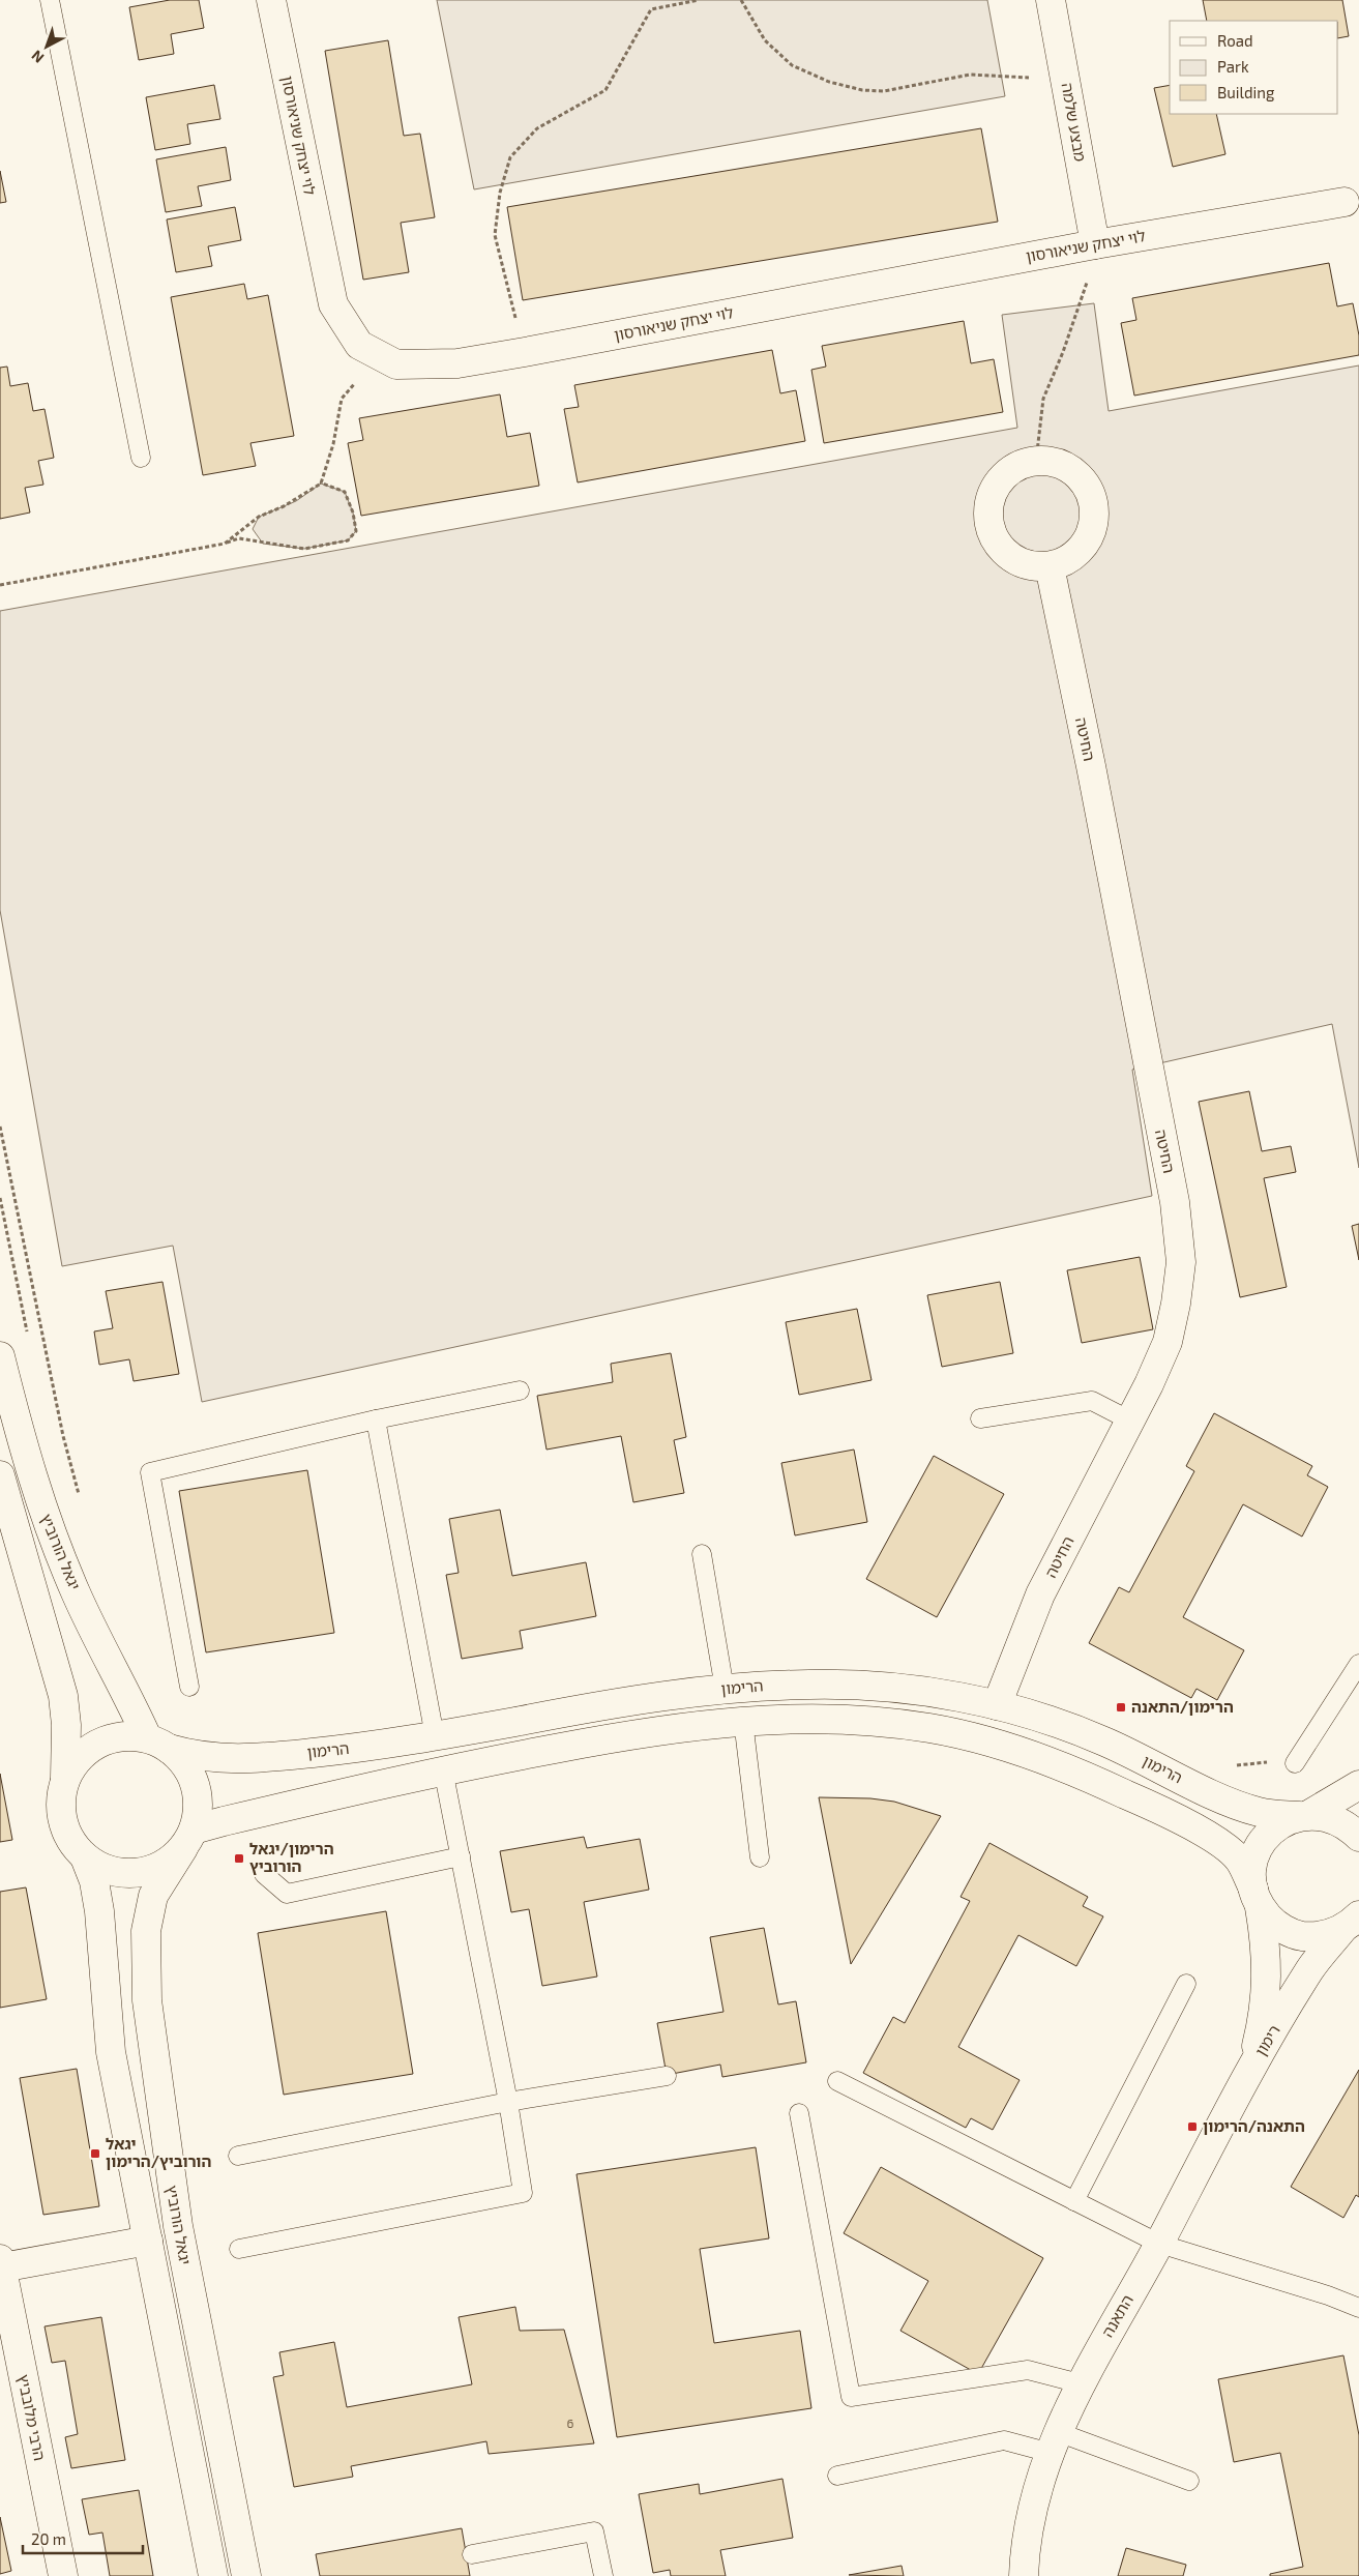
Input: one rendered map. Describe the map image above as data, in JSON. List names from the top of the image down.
{
  "streets": {
    "street": [
      "מבצע שלמה",
      "לוי יצחק שניאורסון",
      "החיטה",
      "יגאל הורוביץ",
      "הרימון",
      "רימון",
      "התאנה",
      "הרבי מלובביץ"
    ]
  },
  "crossings": [
    ["מבצע שלמה", "לוי יצחק שניאורסון"],
    ["החיטה", "הרימון"],
    ["יגאל הורוביץ", "הרימון"],
    ["רימון", "התאנה"]
  ],
  "places": {
    "transit": [
      "הרימון/התאנה",
      "הרימון/יגאל הורוביץ",
      "התאנה/הרימון",
      "יגאל הורוביץ/הרימון"
    ]
  },
  "house_numbers": ["6"],
  "legend": ["Road", "Park", "Building"],
  "scale_bar": "20 m",
  "north": "bottom left"
}
